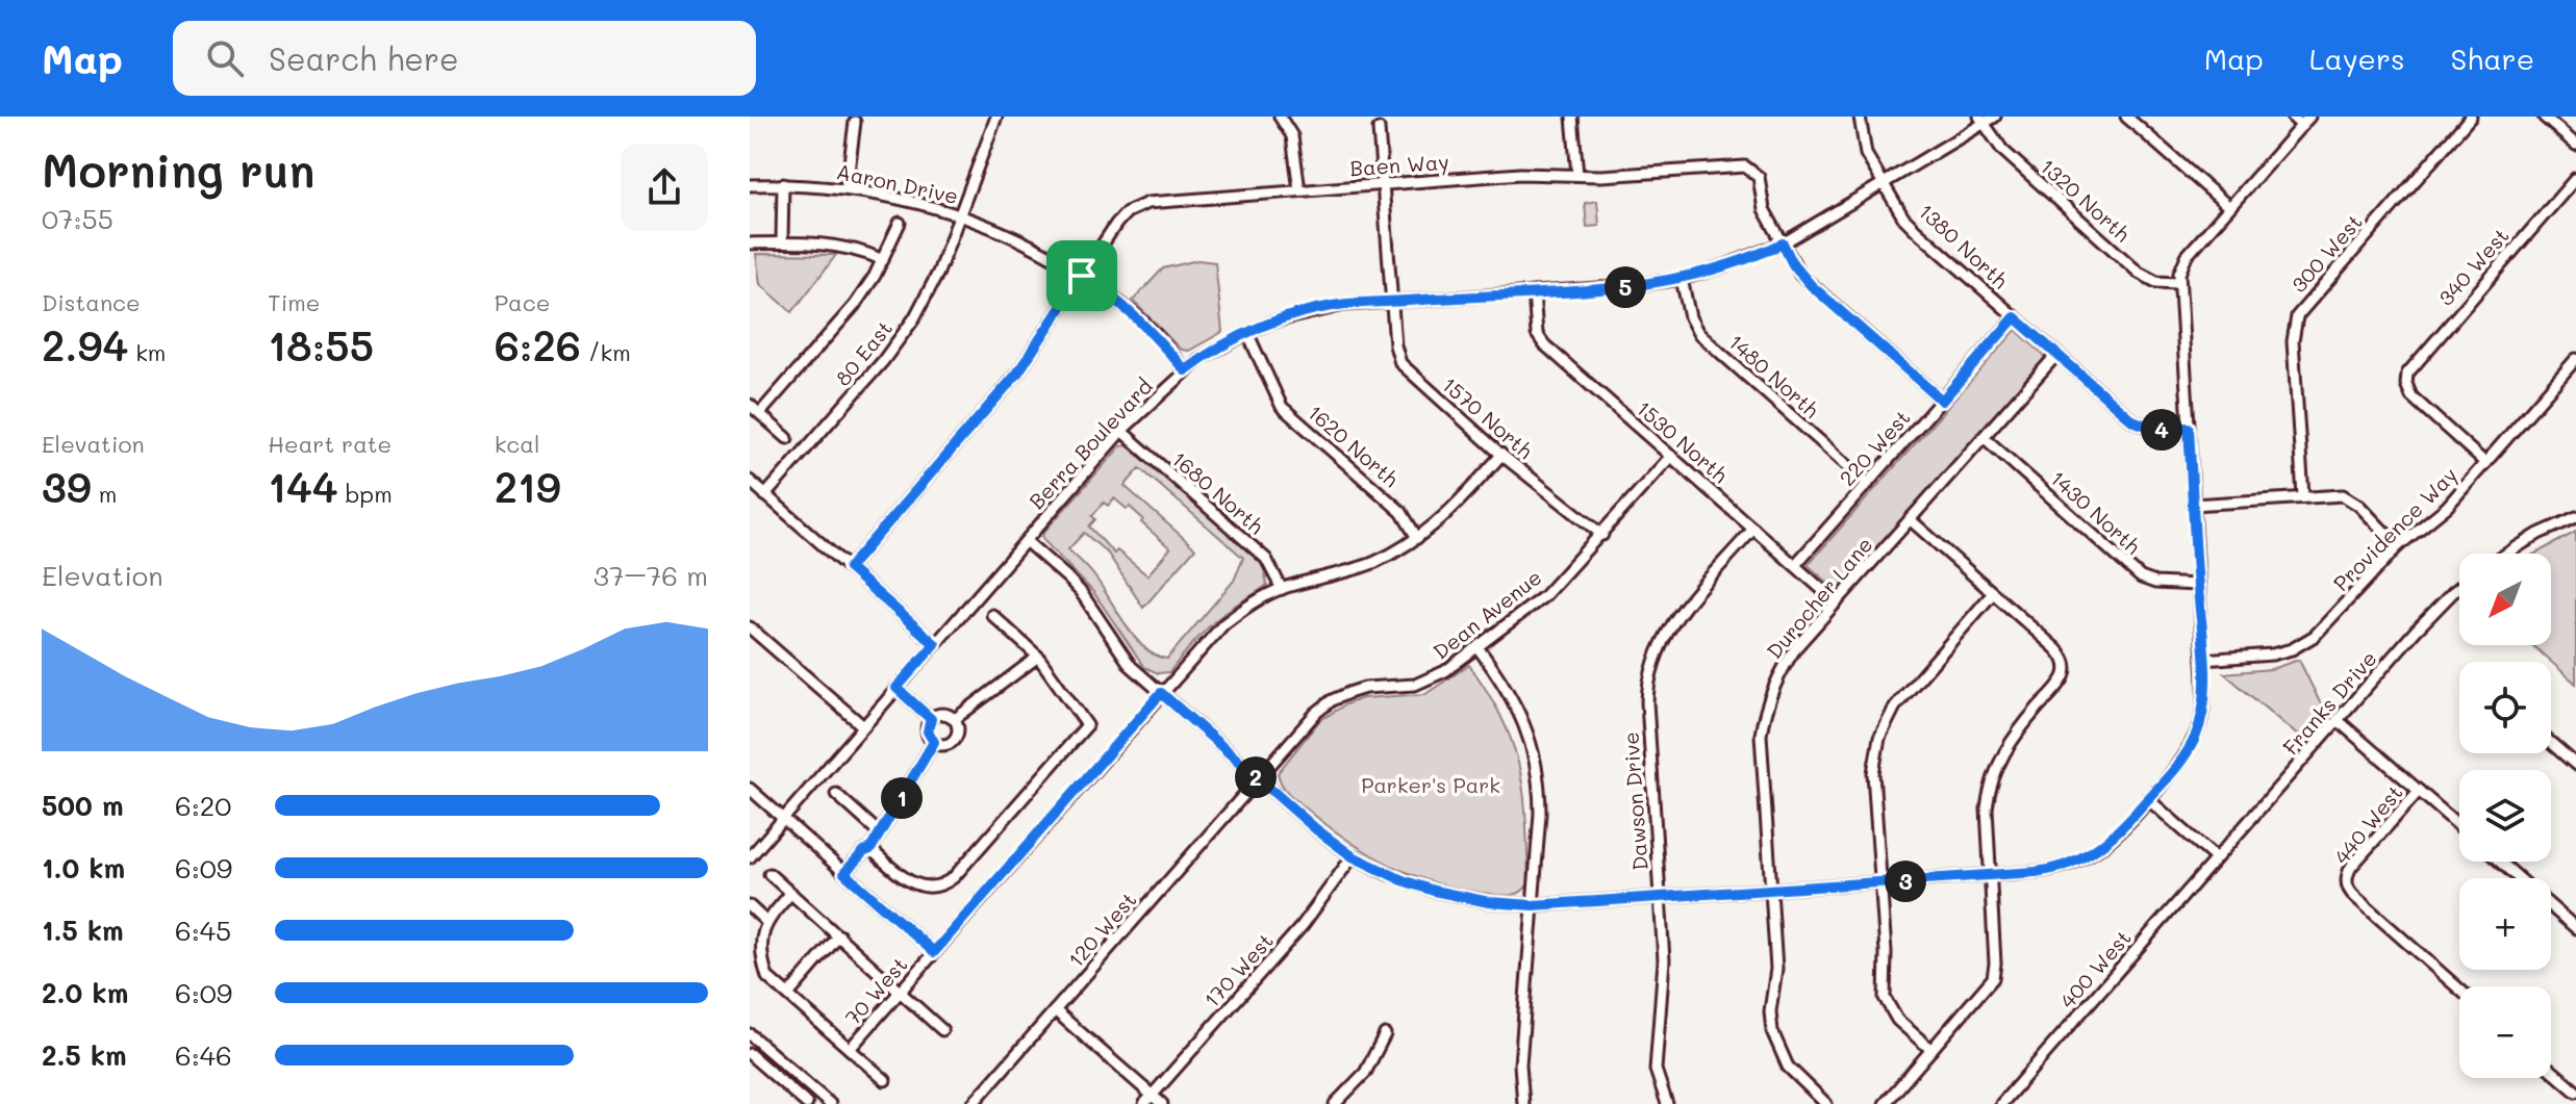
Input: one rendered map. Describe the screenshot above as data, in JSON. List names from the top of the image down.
{
  "streets": {
    "street": [
      "Baen Way",
      "Aaron Drive",
      "1320 North",
      "1380 North",
      "300 West",
      "340 West",
      "80 East",
      "1480 North",
      "1570 North",
      "1530 North",
      "Berra Boulevard",
      "1620 North",
      "220 West",
      "1680 North",
      "1430 North",
      "Providence Way",
      "Durocher Lane",
      "Dean Avenue",
      "Franks Drive",
      "Dawson Drive",
      "440 West",
      "120 West",
      "400 West",
      "170 West",
      "70 West"
    ]
  },
  "crossings": [
    ["Baen Way", "Aaron Drive"],
    ["Baen Way", "1570 North"],
    ["Baen Way", "Berra Boulevard"],
    ["Aaron Drive", "80 East"],
    ["Aaron Drive", "Berra Boulevard"],
    ["1320 North", "Berra Boulevard"],
    ["1380 North", "Berra Boulevard"],
    ["1380 North", "220 West"],
    ["1380 North", "Durocher Lane"],
    ["340 West", "Providence Way"],
    ["1480 North", "Berra Boulevard"],
    ["1480 North", "220 West"],
    ["1570 North", "Berra Boulevard"],
    ["1570 North", "Dean Avenue"],
    ["1570 North", "70 West"],
    ["1530 North", "Berra Boulevard"],
    ["1530 North", "220 West"],
    ["1530 North", "Durocher Lane"],
    ["1530 North", "Dean Avenue"],
    ["1530 North", "Dawson Drive"],
    ["Berra Boulevard", "1620 North"],
    ["Berra Boulevard", "1680 North"],
    ["1620 North", "70 West"],
    ["1680 North", "70 West"],
    ["1430 North", "Durocher Lane"],
    ["Dean Avenue", "120 West"],
    ["Franks Drive", "400 West"]
  ],
  "parks": ["Parker's Park"],
  "north": "bottom left",
  "page": {
    "header": "Map",
    "search": "Search here",
    "nav": ["Map", "Layers", "Share"],
    "heading": ["Morning run", "07:55"],
    "stats": [
      ["Distance", "2.94 km"],
      ["Time", "18:55"],
      ["Pace", "6:26 /km"],
      ["Elevation", "39 m"],
      ["Heart rate", "144 bpm"],
      ["kcal", "219"]
    ],
    "pins": [
      "5",
      "4",
      "2",
      "1",
      "3"
    ],
    "chart": ["Elevation", "37–76 m"],
    "map_buttons": ["+", "−"],
    "list": [
      {
        "name": "500 m",
        "note": "6:20"
      },
      {
        "name": "1.0 km",
        "note": "6:09"
      },
      {
        "name": "1.5 km",
        "note": "6:45"
      },
      {
        "name": "2.0 km",
        "note": "6:09"
      },
      {
        "name": "2.5 km",
        "note": "6:46"
      }
    ]
  }
}
